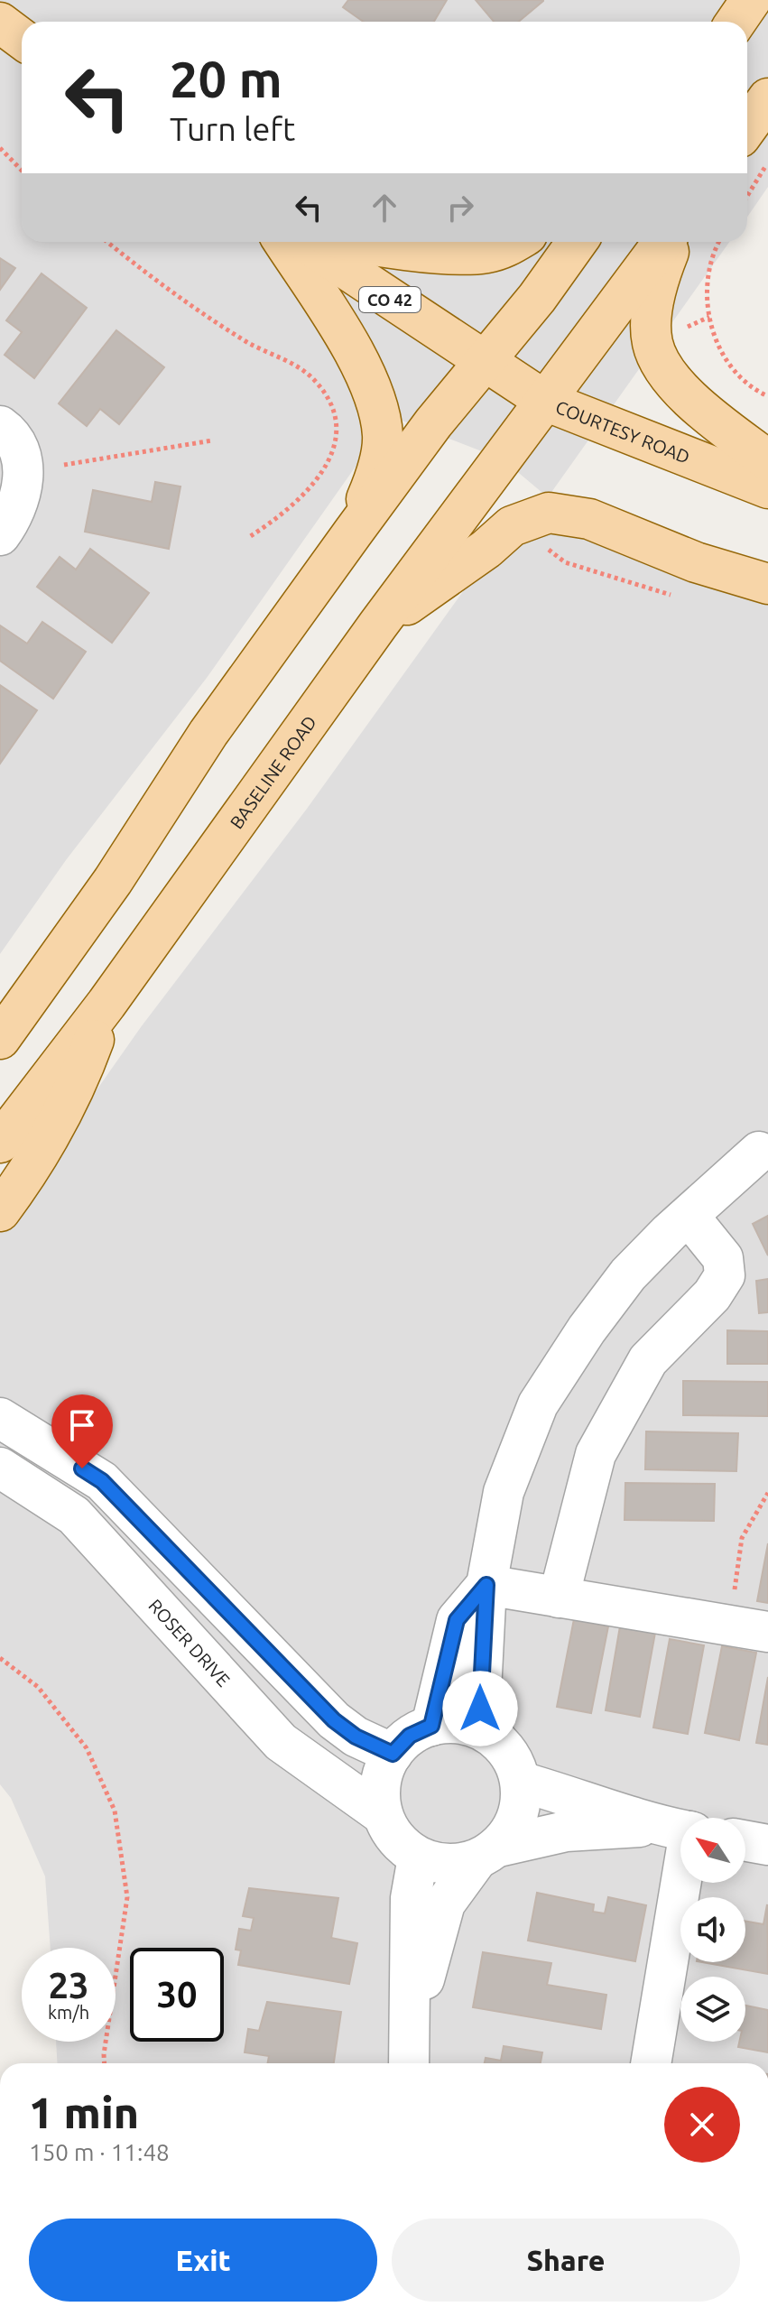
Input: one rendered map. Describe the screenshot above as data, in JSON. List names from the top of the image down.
{
  "streets": {
    "main road": ["CO 42", "COURTESY ROAD", "BASELINE ROAD"],
    "street": ["ROSER DRIVE"]
  },
  "crossings": [
    ["CO 42", "COURTESY ROAD"],
    ["COURTESY ROAD", "BASELINE ROAD"]
  ],
  "north": "top left",
  "page": {
    "turn": ["20 m", "Turn left"],
    "speed": "23 km/h",
    "limit": "30",
    "heading": ["1 min", "150 m · 11:48"],
    "buttons": ["Exit", "Share"]
  }
}
